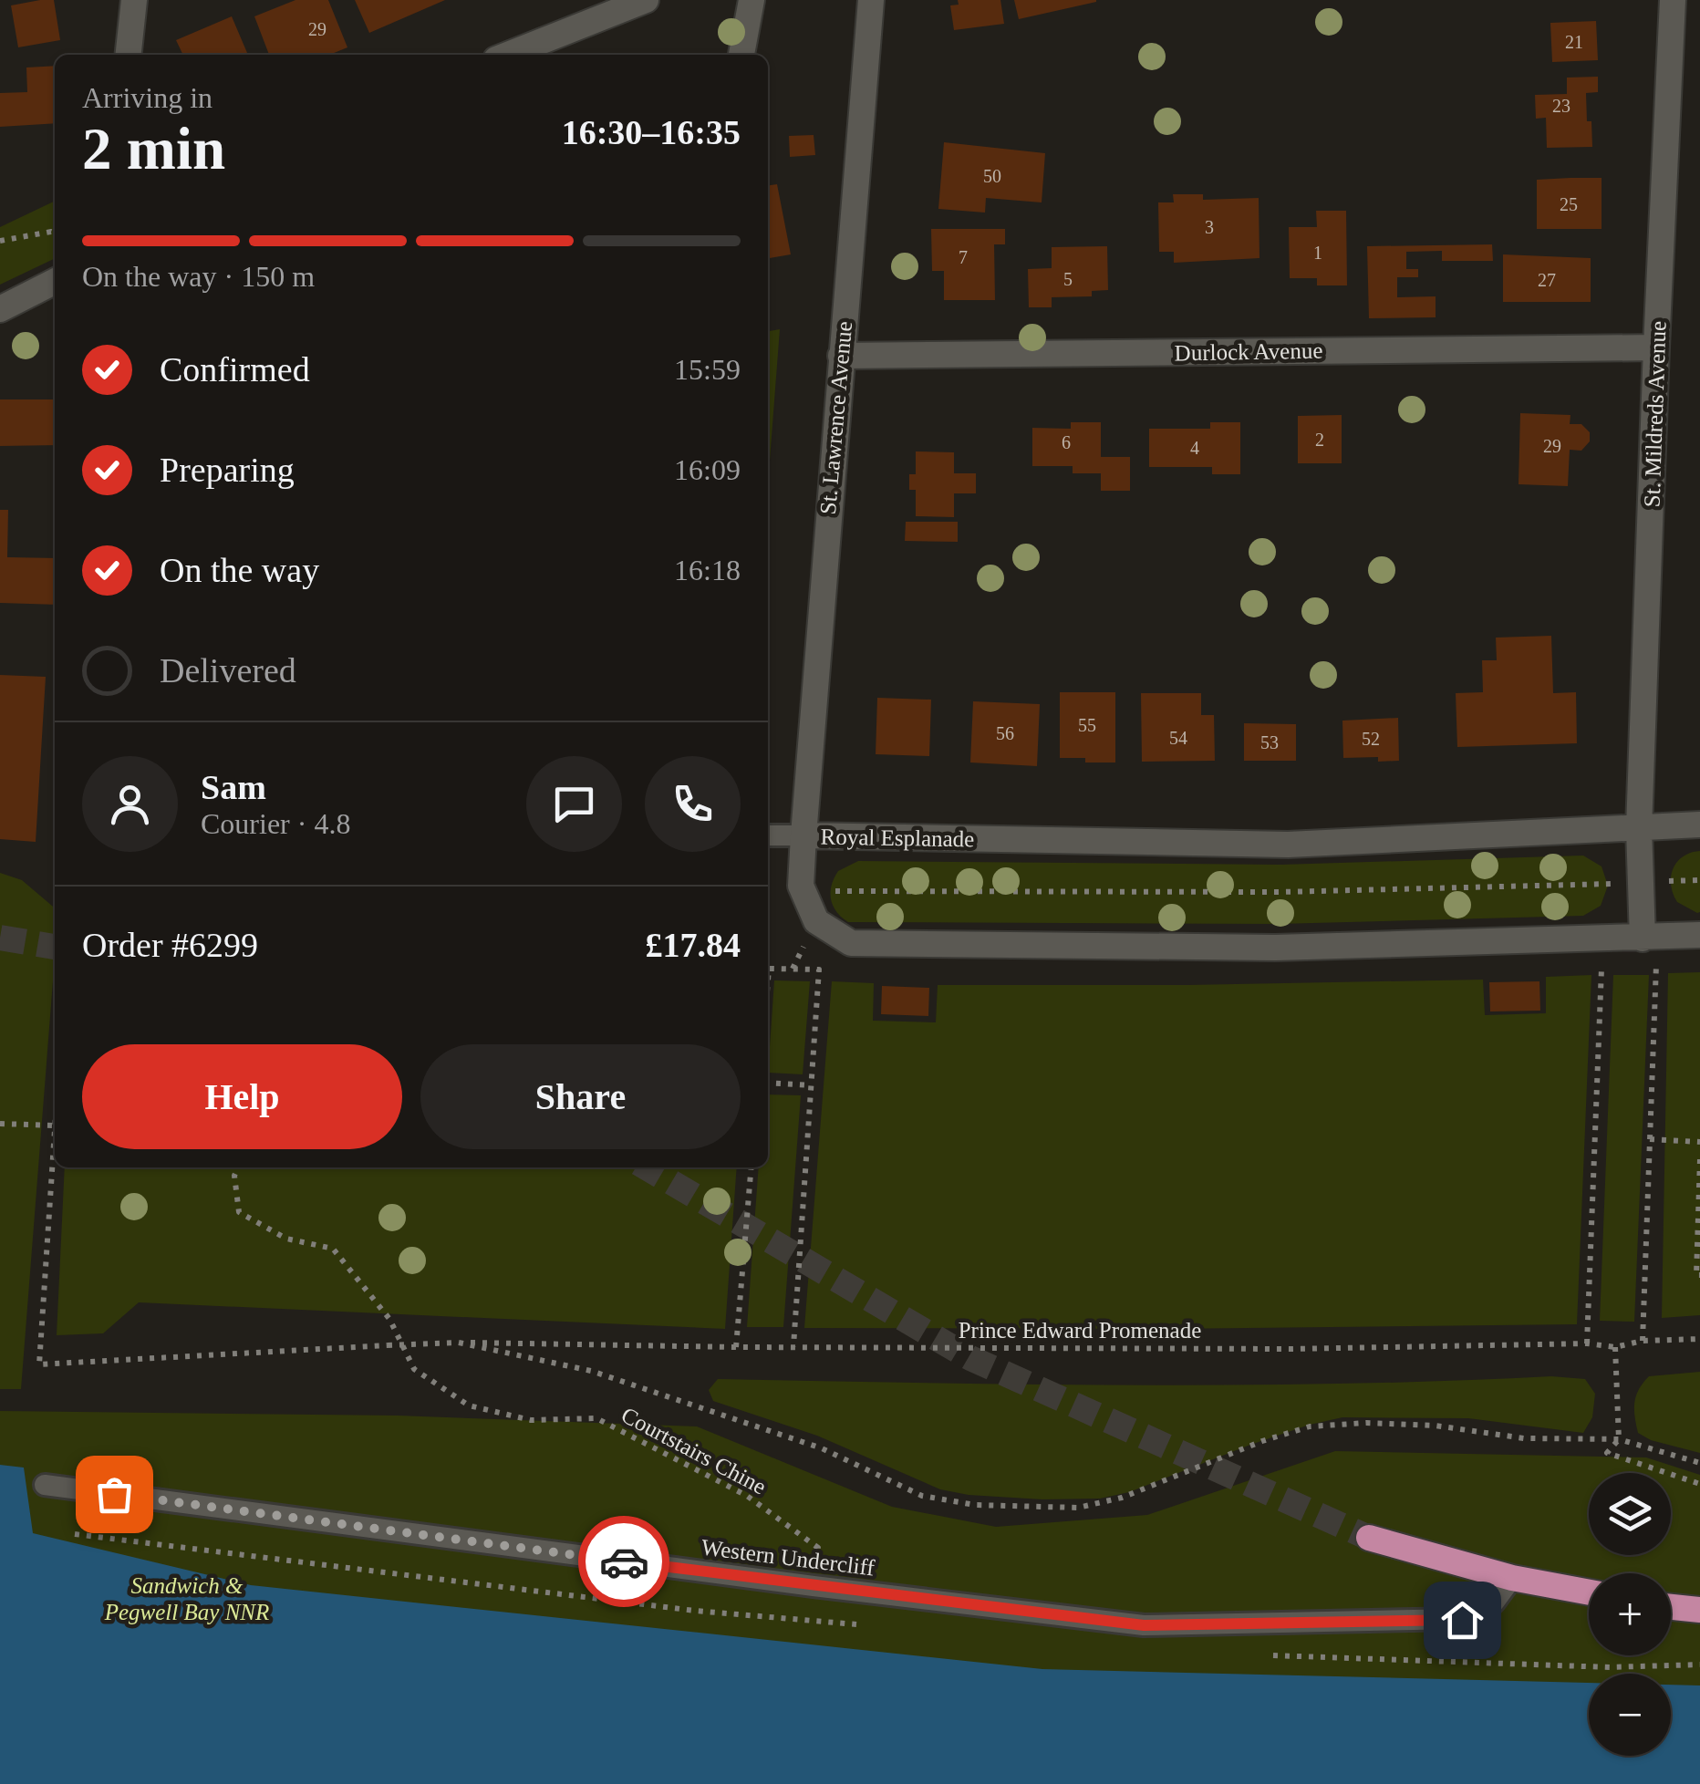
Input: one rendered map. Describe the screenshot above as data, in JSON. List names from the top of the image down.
{
  "streets": {
    "street": [
      "Durlock Avenue",
      "St. Mildreds Avenue",
      "St. Lawrence Avenue",
      "Royal Esplanade"
    ],
    "lane": ["Western Undercliff"],
    "path": ["Prince Edward Promenade", "Courtstairs Chine"]
  },
  "crossings": [
    ["Durlock Avenue", "St. Mildreds Avenue"],
    ["Durlock Avenue", "St. Lawrence Avenue"],
    ["St. Mildreds Avenue", "Royal Esplanade"],
    ["St. Lawrence Avenue", "Royal Esplanade"]
  ],
  "parks": ["Sandwich & Pegwell Bay NNR"],
  "house_numbers": [
    "29",
    "21",
    "23",
    "50",
    "25",
    "3",
    "1",
    "7",
    "5",
    "27",
    "2",
    "6",
    "29",
    "4",
    "55",
    "56",
    "54",
    "52",
    "53"
  ],
  "page": {
    "heading": ["2 min", "Arriving in", "16:30–16:35"],
    "panel": [
      "Sam",
      "Courier · 4.8",
      "Order #6299",
      "£17.84"
    ],
    "bar": "On the way · 150 m",
    "list": [
      ["Confirmed", "15:59"],
      ["Preparing", "16:09"],
      ["On the way", "16:18"],
      "Delivered"
    ],
    "buttons": ["Help", "Share"],
    "map_buttons": ["+", "−"]
  }
}
